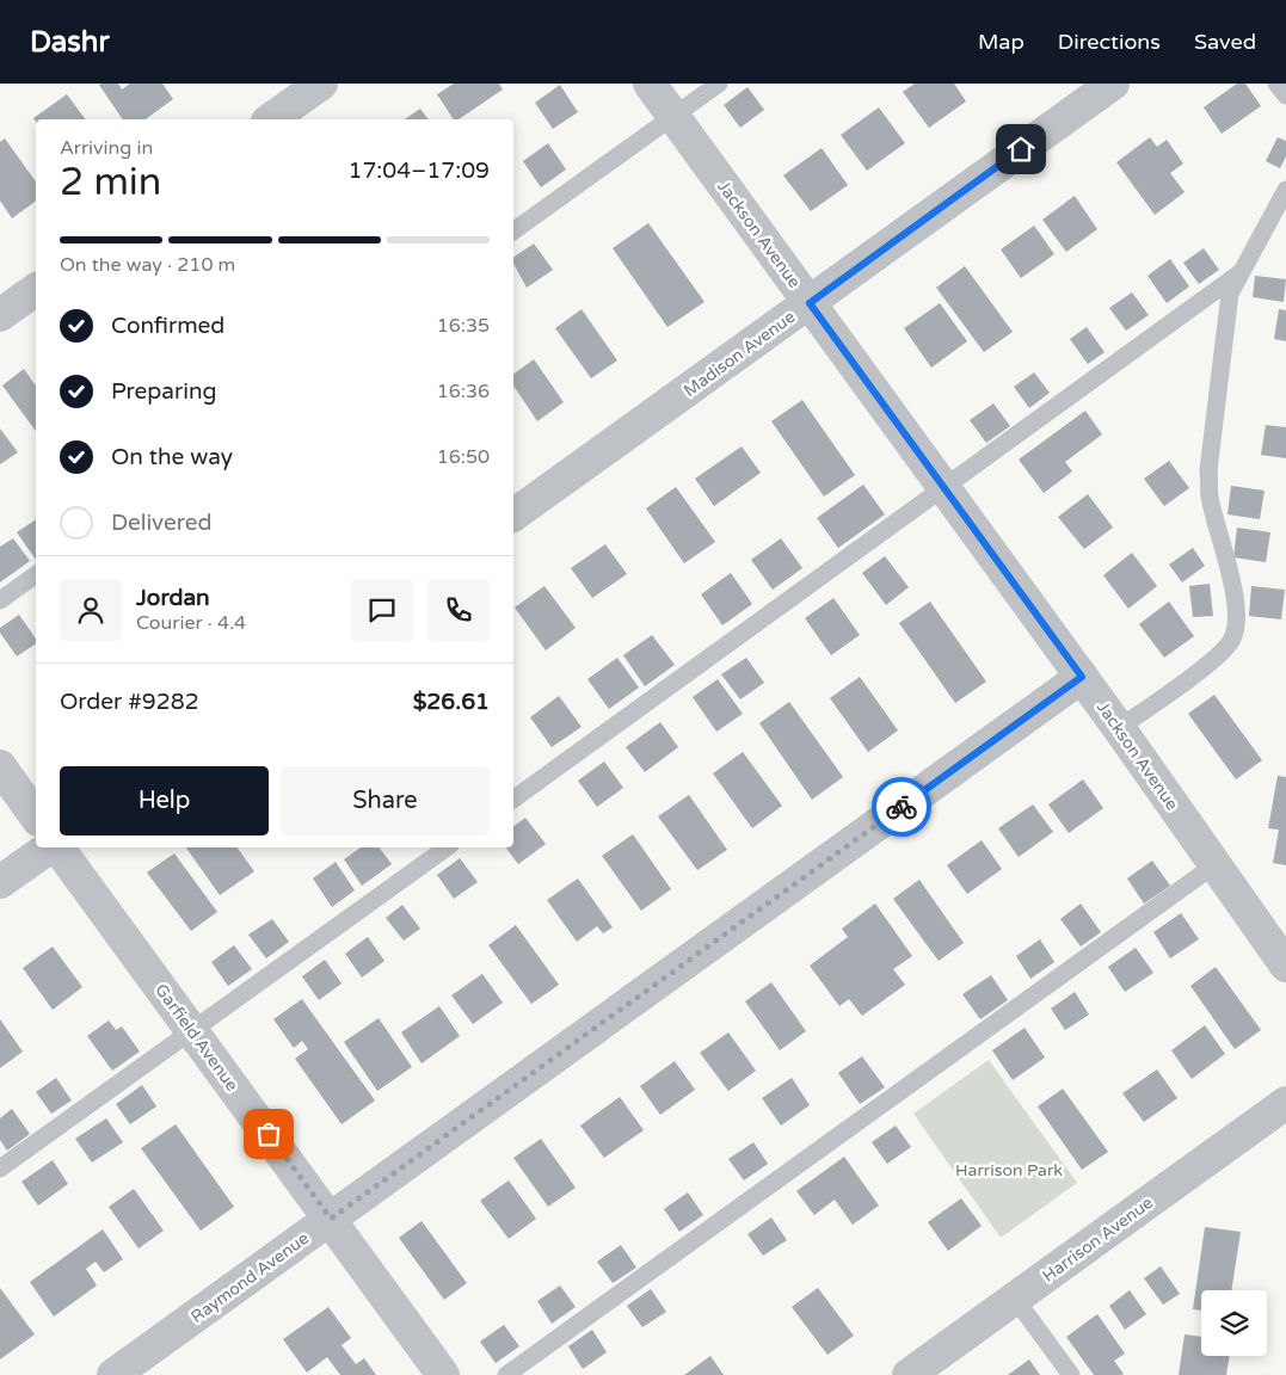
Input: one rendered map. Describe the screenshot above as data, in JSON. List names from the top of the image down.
{
  "streets": {
    "street": [
      "Jackson Avenue",
      "Madison Avenue",
      "Garfield Avenue",
      "Harrison Avenue",
      "Raymond Avenue"
    ]
  },
  "crossings": [
    ["Jackson Avenue", "Madison Avenue"],
    ["Jackson Avenue", "Raymond Avenue"],
    ["Garfield Avenue", "Raymond Avenue"]
  ],
  "parks": ["Harrison Park"],
  "page": {
    "header": "Dashr",
    "nav": ["Map", "Directions", "Saved"],
    "heading": ["2 min", "Arriving in", "17:04–17:09"],
    "panel": [
      "Jordan",
      "Courier · 4.4",
      "Order #9282",
      "$26.61"
    ],
    "bar": "On the way · 210 m",
    "list": [
      ["Confirmed", "16:35"],
      ["Preparing", "16:36"],
      ["On the way", "16:50"],
      "Delivered"
    ],
    "buttons": ["Help", "Share"]
  }
}
